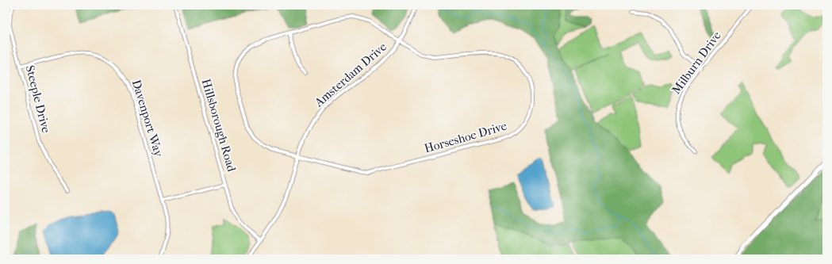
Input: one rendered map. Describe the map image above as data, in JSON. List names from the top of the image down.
{
  "streets": {
    "street": [
      "Milburn Drive",
      "Amsterdam Drive",
      "Steeple Drive",
      "Davenport Way",
      "Hillsborough Road",
      "Horseshoe Drive"
    ]
  },
  "crossings": [
    ["Amsterdam Drive", "Hillsborough Road"],
    ["Amsterdam Drive", "Horseshoe Drive"],
    ["Steeple Drive", "Davenport Way"]
  ]
}
